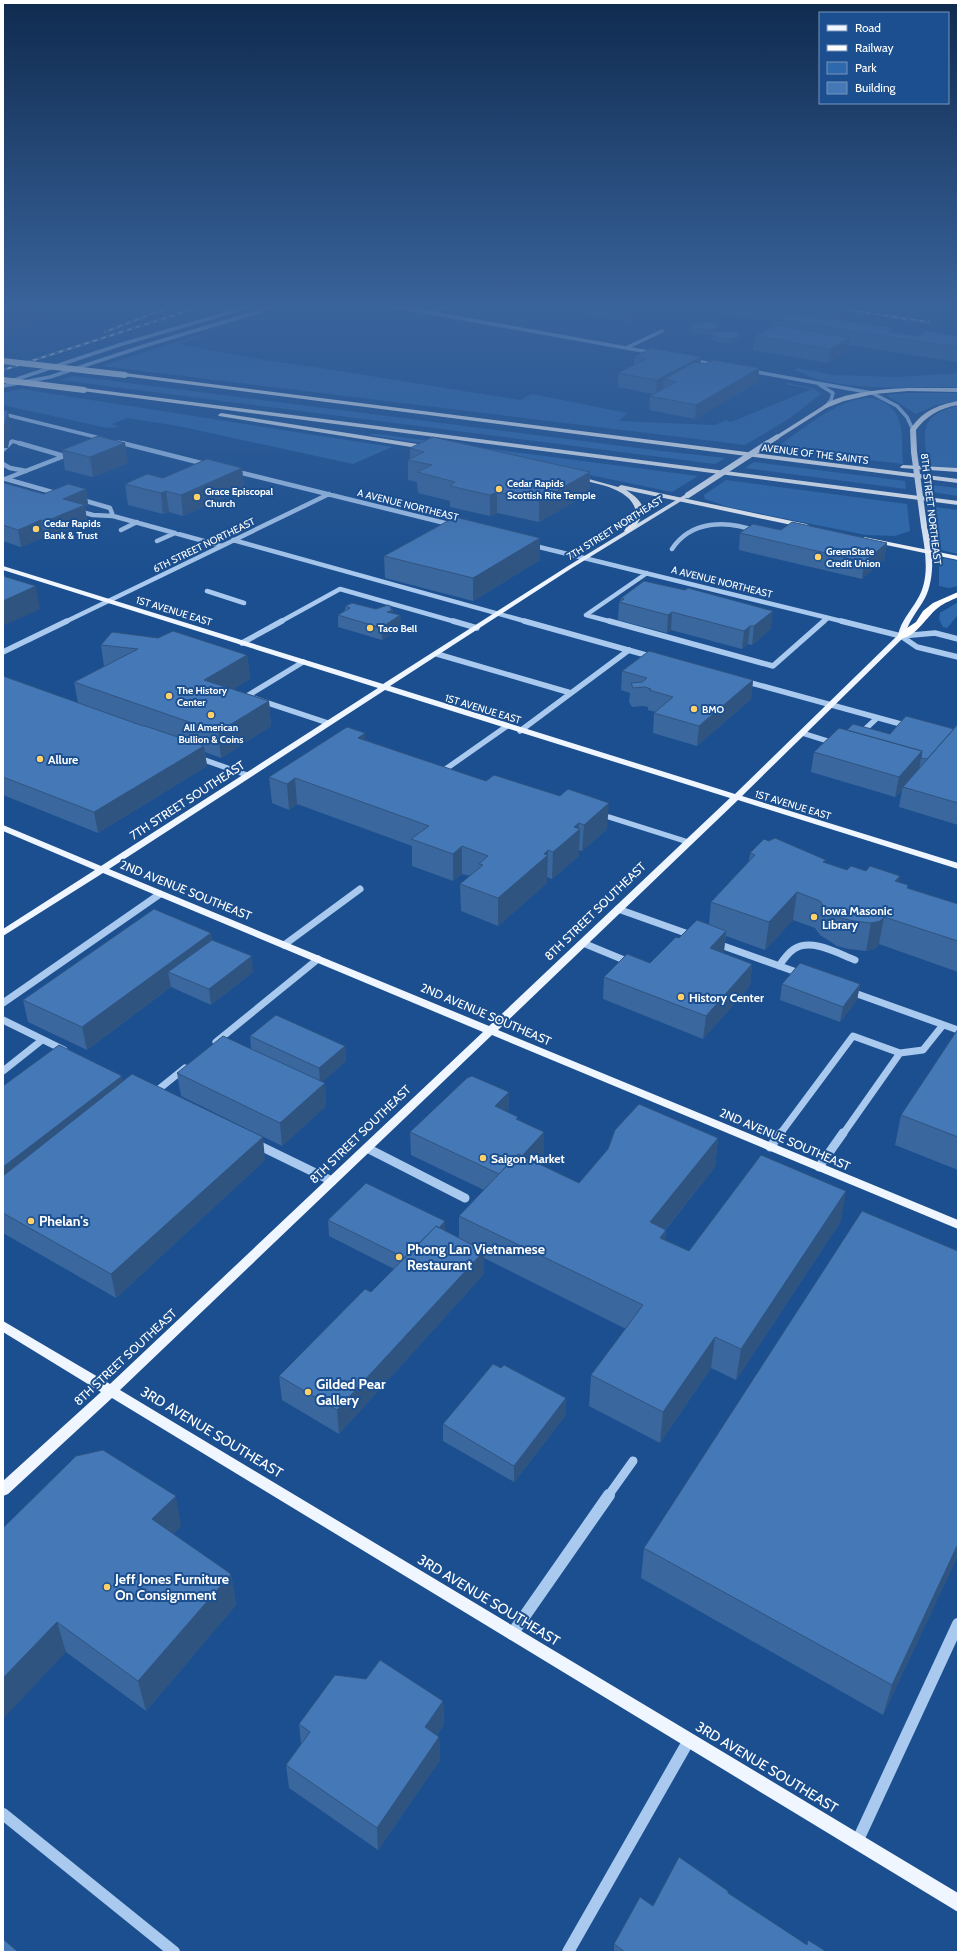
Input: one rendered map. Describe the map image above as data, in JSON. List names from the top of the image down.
{
  "streets": {
    "highway": ["AVENUE OF THE SAINTS"],
    "main road": [
      "8TH STREET NORTHEAST",
      "7TH STREET NORTHEAST",
      "1ST AVENUE EAST",
      "7TH STREET SOUTHEAST",
      "2ND AVENUE SOUTHEAST",
      "8TH STREET SOUTHEAST",
      "3RD AVENUE SOUTHEAST"
    ],
    "street": ["A AVENUE NORTHEAST", "6TH STREET NORTHEAST"]
  },
  "crossings": [
    ["A AVENUE NORTHEAST", "8TH STREET NORTHEAST"],
    ["A AVENUE NORTHEAST", "7TH STREET NORTHEAST"],
    ["A AVENUE NORTHEAST", "6TH STREET NORTHEAST"],
    ["8TH STREET NORTHEAST", "1ST AVENUE EAST"],
    ["8TH STREET NORTHEAST", "8TH STREET SOUTHEAST"],
    ["7TH STREET NORTHEAST", "1ST AVENUE EAST"],
    ["7TH STREET NORTHEAST", "7TH STREET SOUTHEAST"],
    ["6TH STREET NORTHEAST", "1ST AVENUE EAST"],
    ["1ST AVENUE EAST", "7TH STREET SOUTHEAST"],
    ["1ST AVENUE EAST", "8TH STREET SOUTHEAST"],
    ["7TH STREET SOUTHEAST", "2ND AVENUE SOUTHEAST"],
    ["2ND AVENUE SOUTHEAST", "8TH STREET SOUTHEAST"],
    ["8TH STREET SOUTHEAST", "3RD AVENUE SOUTHEAST"]
  ],
  "places": [
    "Cedar Rapids Scottish Rite Temple",
    "Grace Episcopal Church",
    "Cedar Rapids Bank & Trust",
    "GreenState Credit Union",
    "Taco Bell",
    "The History Center",
    "BMO",
    "All American Bullion & Coins",
    "Allure",
    "Iowa Masonic Library",
    "History Center",
    "Saigon Market",
    "Phelan's",
    "Phong Lan Vietnamese Restaurant",
    "Gilded Pear Gallery",
    "Jeff Jones Furniture On Consignment"
  ],
  "legend": [
    "Road",
    "Railway",
    "Park",
    "Building"
  ]
}
